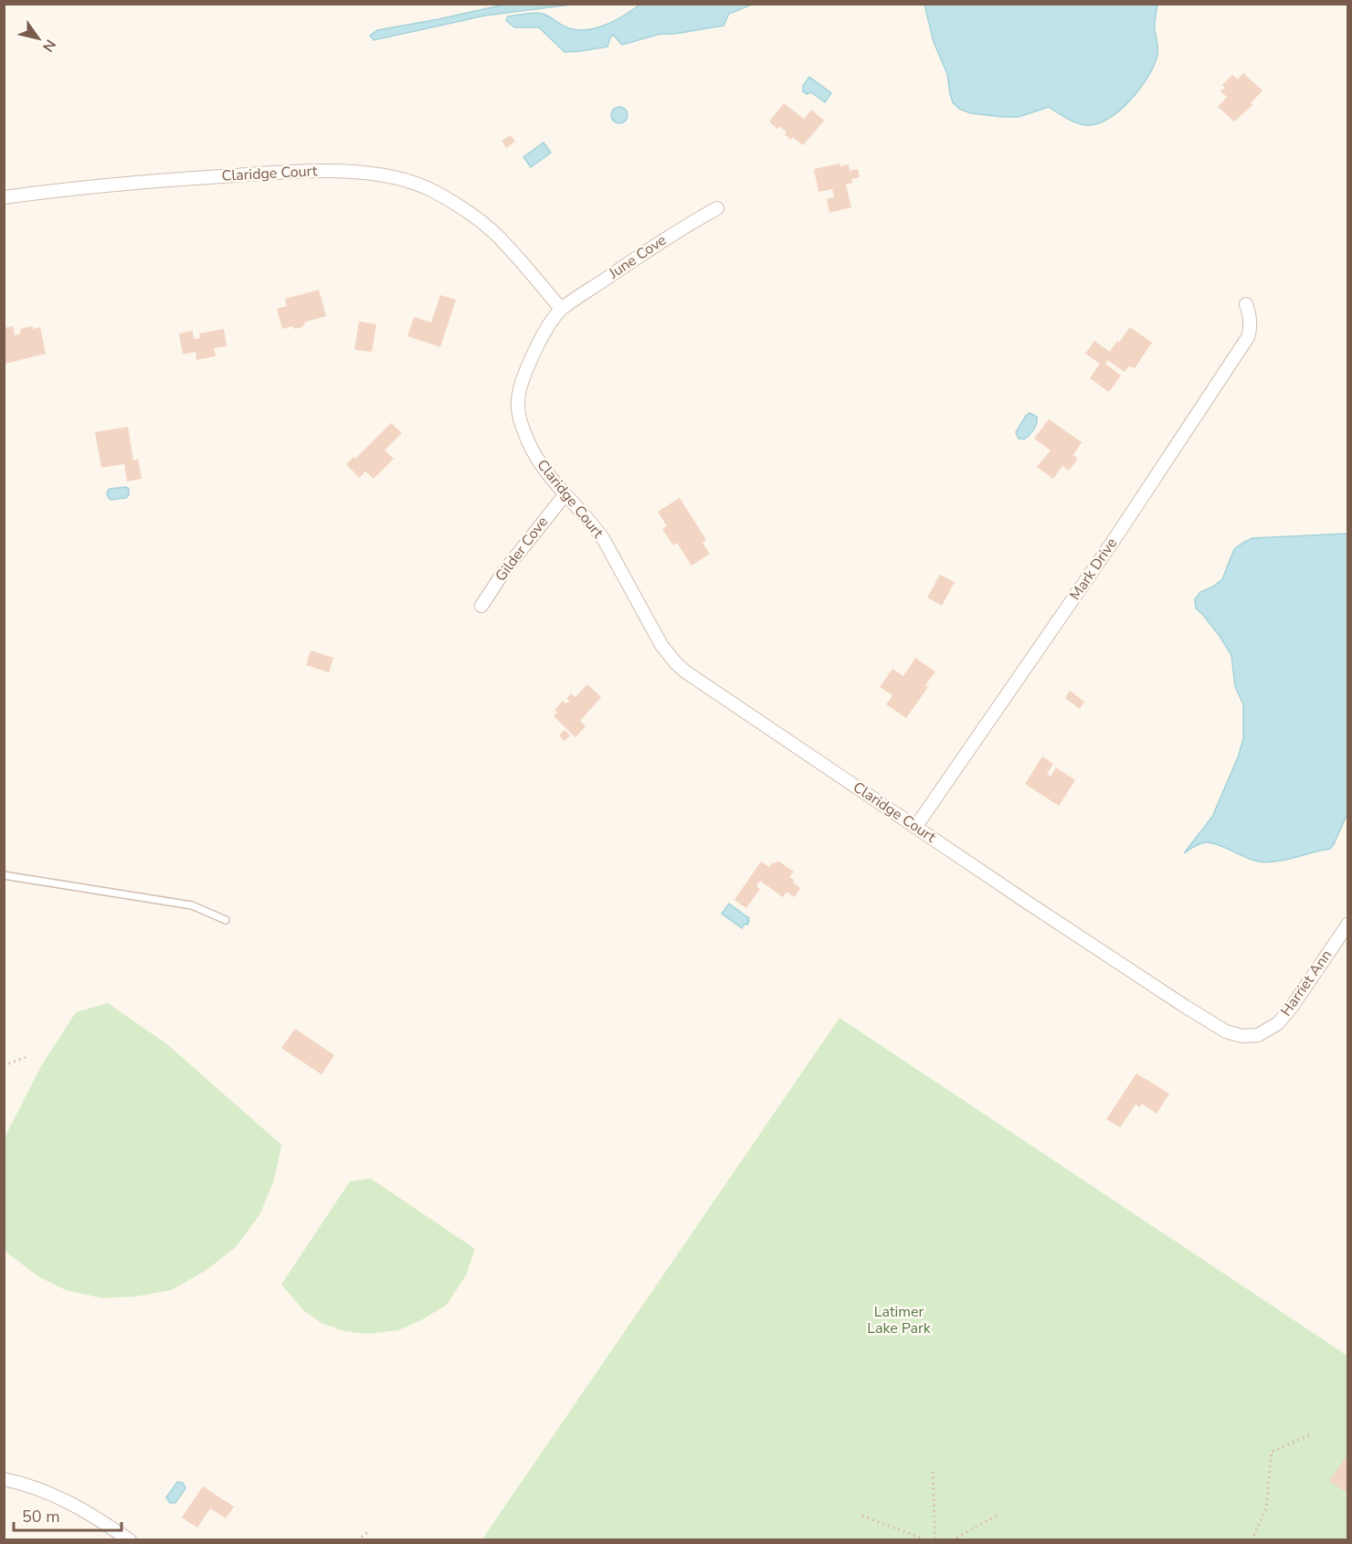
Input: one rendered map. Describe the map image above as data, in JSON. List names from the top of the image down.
{
  "streets": {
    "street": [
      "Claridge Court",
      "June Cove",
      "Gilder Cove",
      "Mark Drive",
      "Harriet Ann"
    ]
  },
  "crossings": [
    ["Claridge Court", "June Cove"],
    ["Claridge Court", "Gilder Cove"],
    ["Claridge Court", "Mark Drive"],
    ["Claridge Court", "Harriet Ann"]
  ],
  "parks": ["Latimer Lake Park"],
  "scale_bar": "50 m",
  "north": "bottom right"
}
